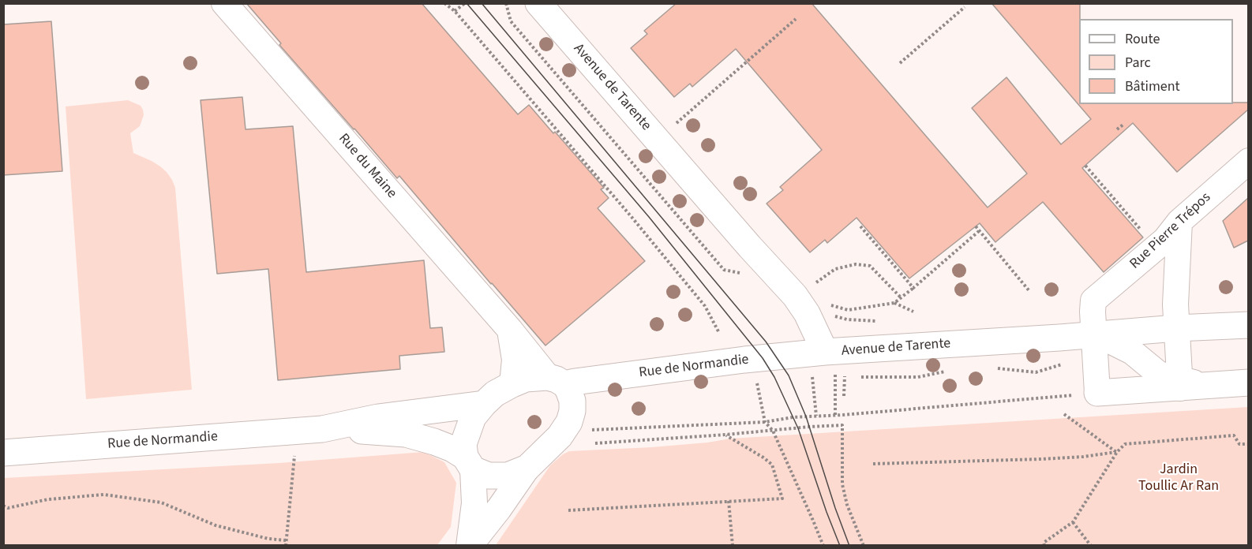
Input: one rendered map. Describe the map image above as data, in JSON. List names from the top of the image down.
{
  "streets": {
    "street": [
      "Avenue de Tarente",
      "Rue du Maine",
      "Rue Pierre Trépos",
      "Rue de Normandie"
    ]
  },
  "crossings": [
    ["Avenue de Tarente", "Rue Pierre Trépos"],
    ["Avenue de Tarente", "Rue de Normandie"],
    ["Rue du Maine", "Rue de Normandie"]
  ],
  "parks": ["Jardin Toullic Ar Ran"],
  "legend": ["Route", "Parc", "Bâtiment"]
}
